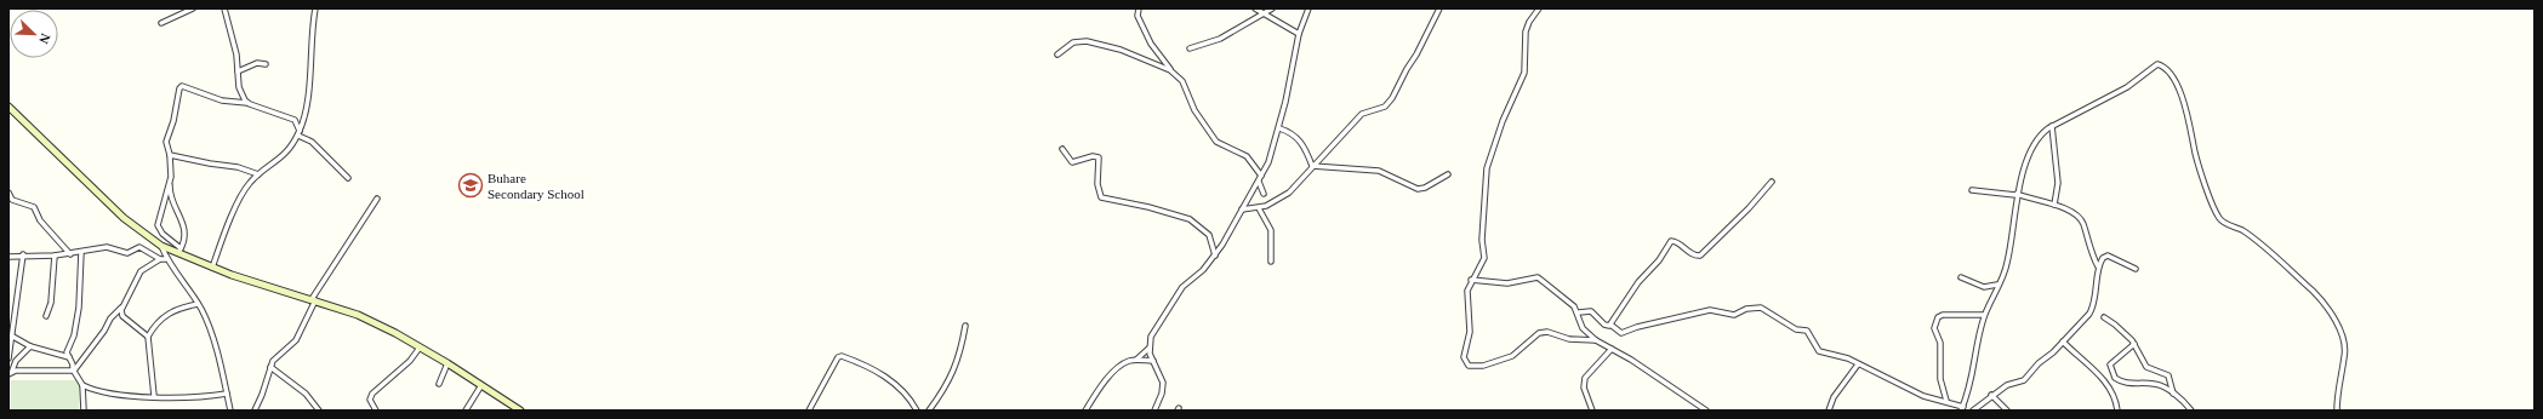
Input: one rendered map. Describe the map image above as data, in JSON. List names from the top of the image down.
{
  "places": {
    "school or university": ["Buhare Secondary School"]
  },
  "north": "bottom right"
}
